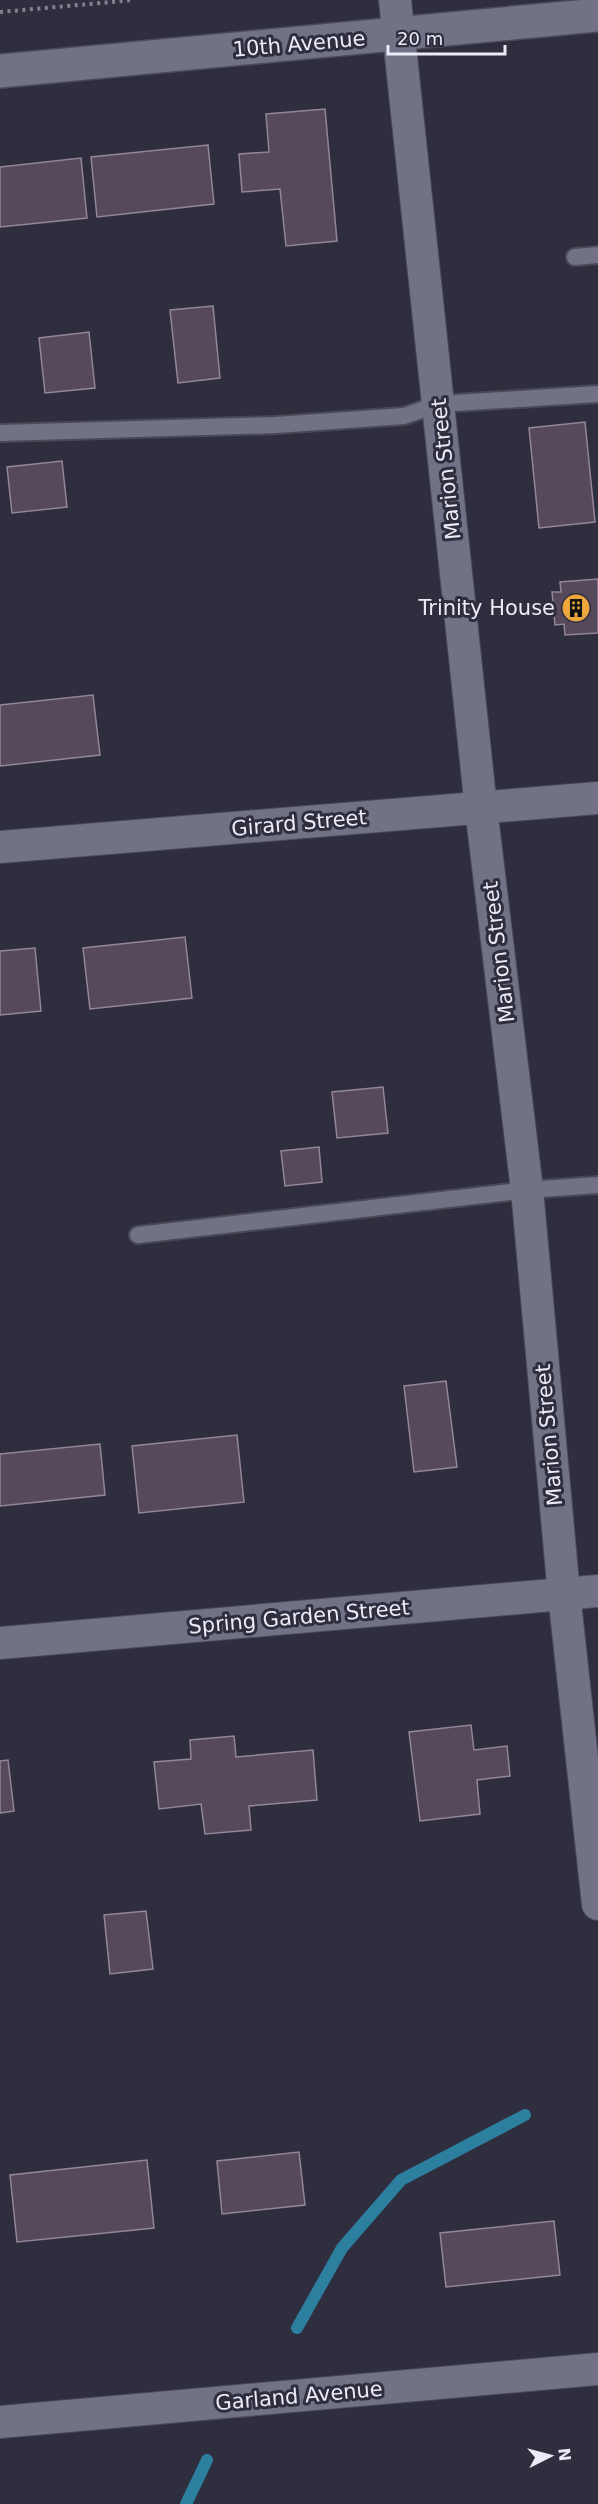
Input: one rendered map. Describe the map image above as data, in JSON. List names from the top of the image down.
{
  "streets": {
    "street": [
      "10th Avenue",
      "Marion Street",
      "Girard Street",
      "Spring Garden Street",
      "Garland Avenue"
    ]
  },
  "crossings": [
    ["10th Avenue", "Marion Street"],
    ["Marion Street", "Girard Street"],
    ["Marion Street", "Spring Garden Street"]
  ],
  "places": {
    "building": ["Trinity House"]
  },
  "scale_bar": "20 m",
  "north": "right"
}
